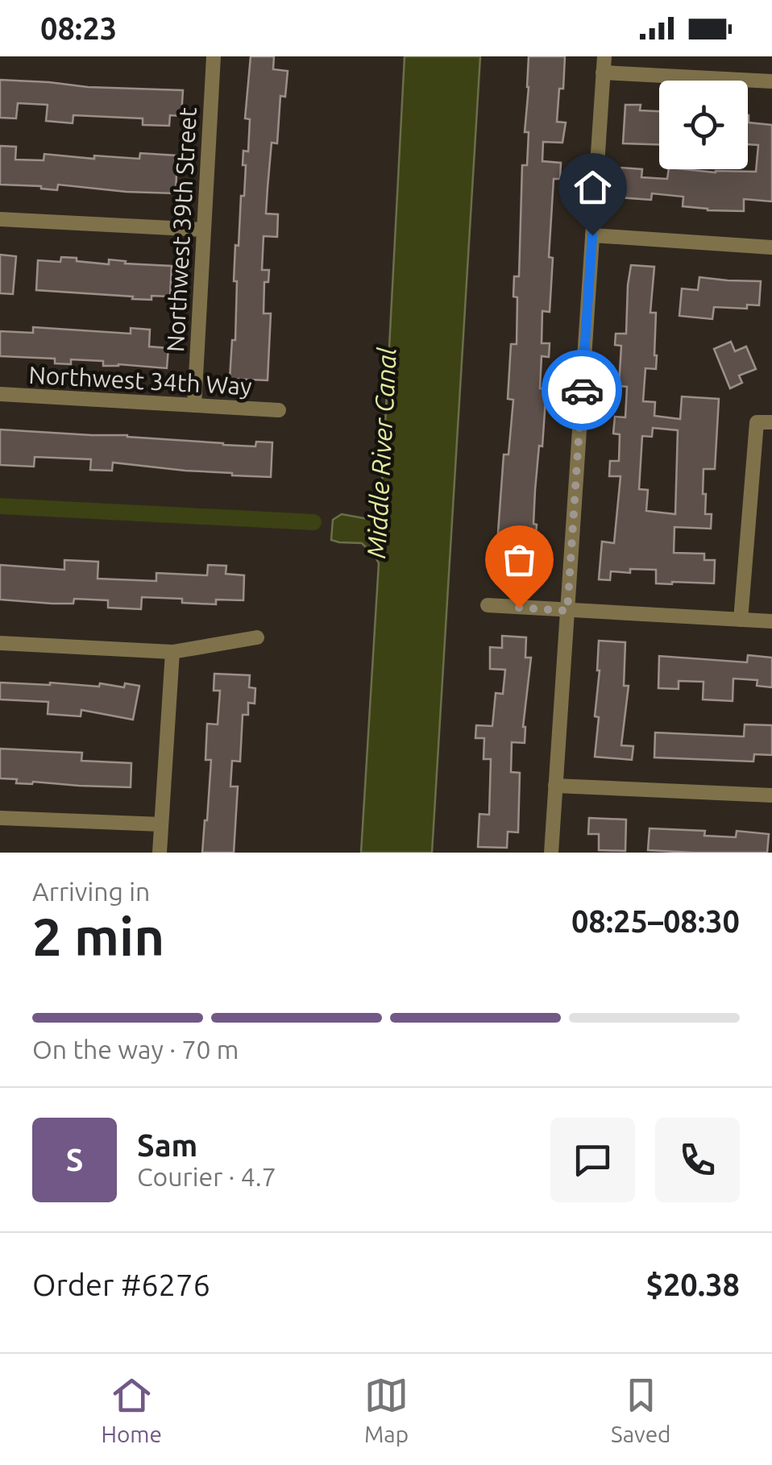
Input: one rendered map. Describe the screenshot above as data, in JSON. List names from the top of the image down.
{
  "streets": {
    "street": ["Northwest 39th Street", "Northwest 34th Way"]
  },
  "crossings": [
    ["Northwest 39th Street", "Northwest 34th Way"]
  ],
  "water": ["Middle River Canal"],
  "page": {
    "status": "08:23",
    "heading": ["2 min", "Arriving in", "08:25–08:30"],
    "panel": [
      "Sam",
      "Courier · 4.7",
      "Order #6276",
      "$20.38"
    ],
    "bar": "On the way · 70 m",
    "round": "S",
    "tabs": ["Home", "Map", "Saved"]
  }
}
